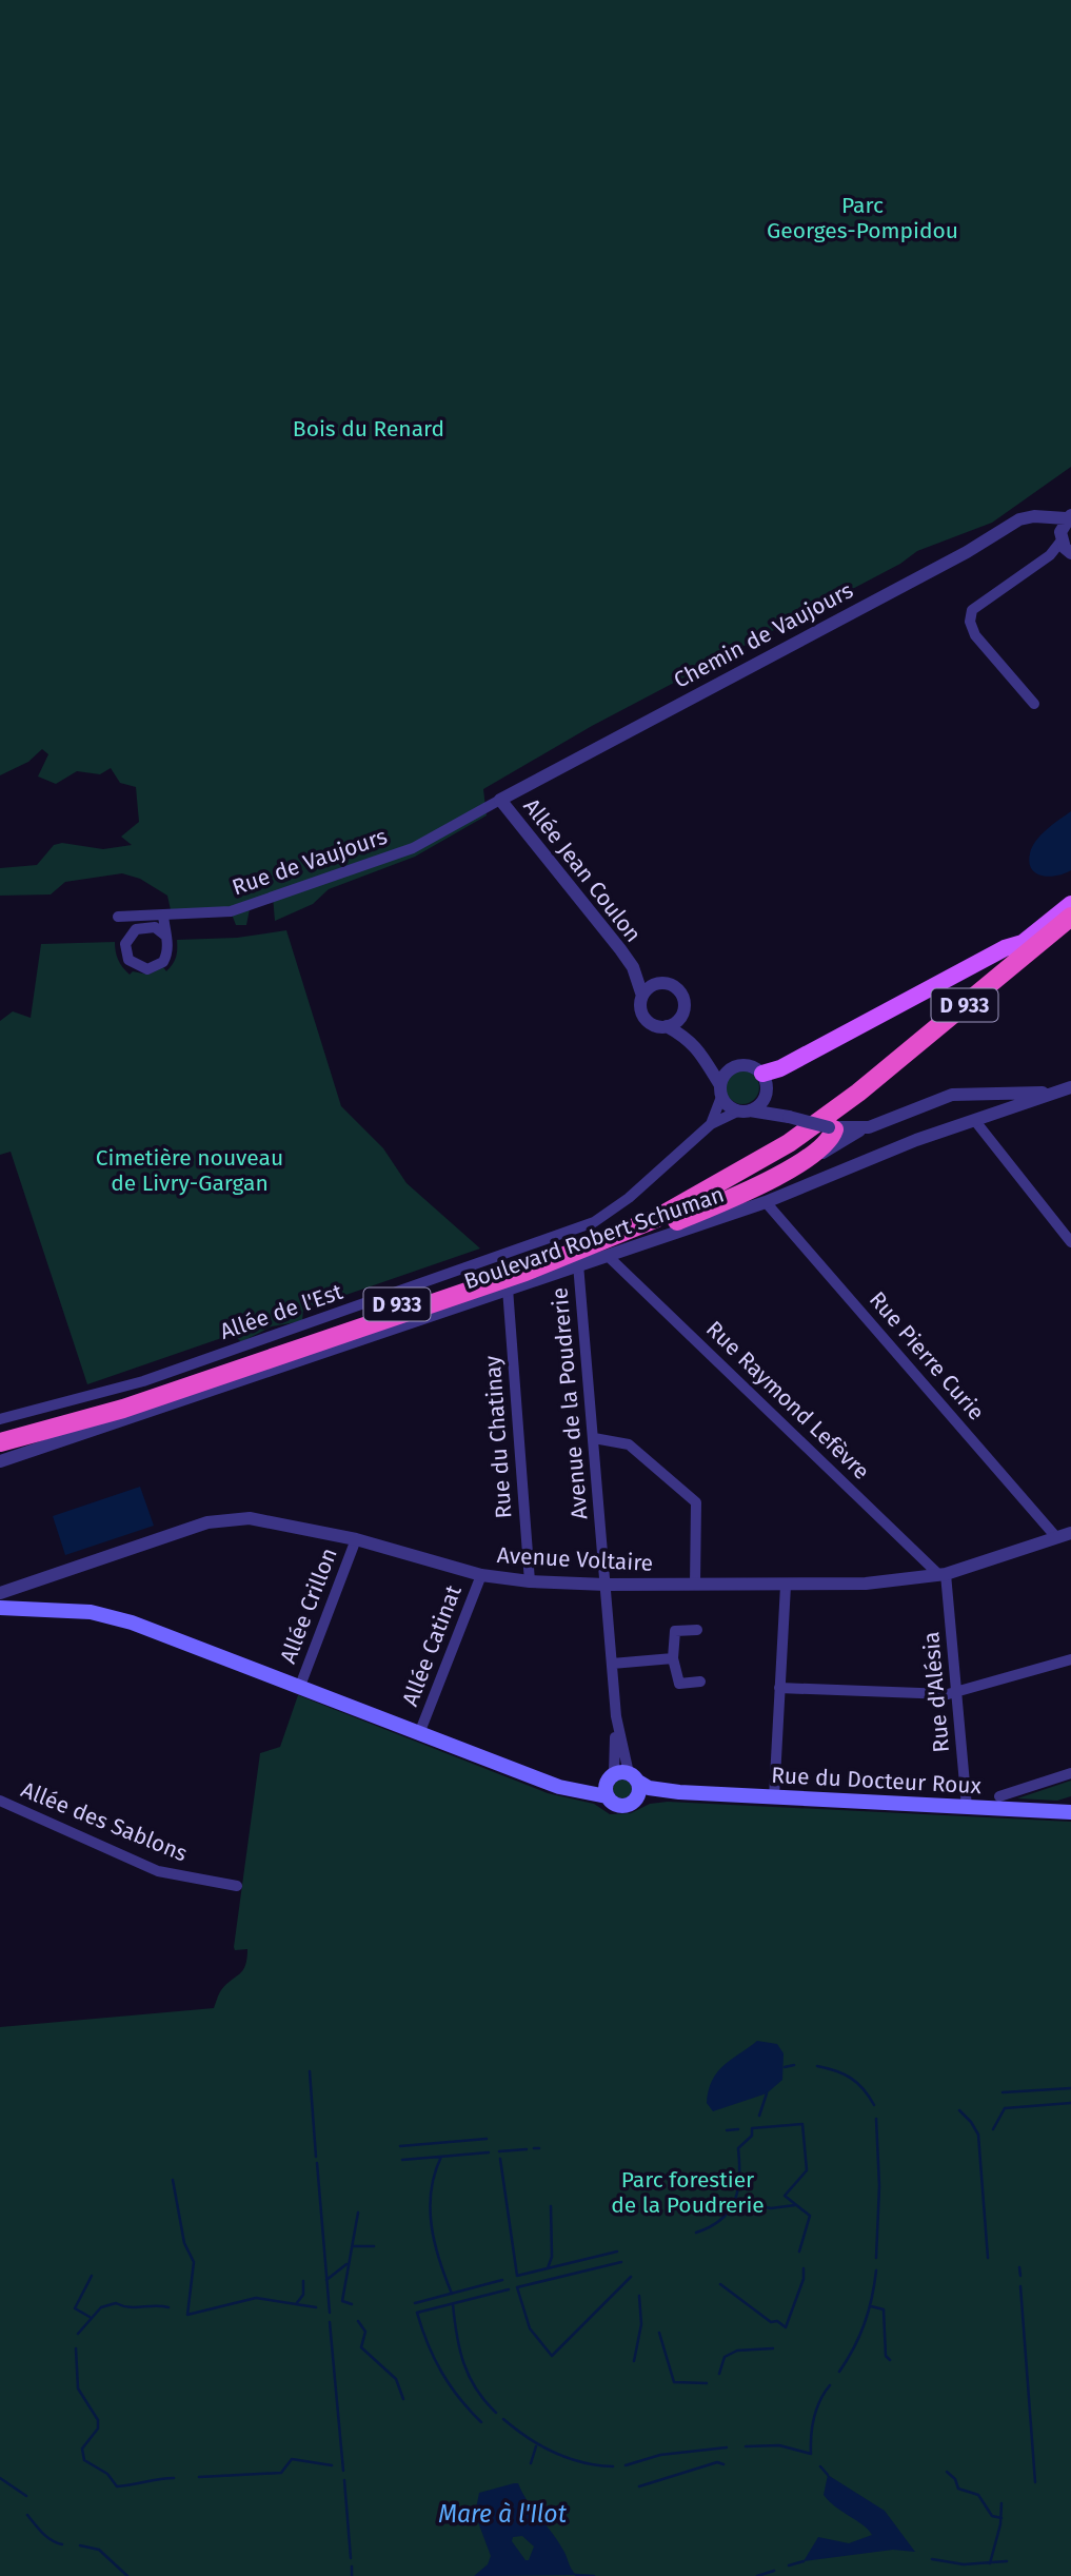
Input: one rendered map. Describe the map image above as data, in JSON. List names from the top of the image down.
{
  "streets": {
    "highway": ["D 933"],
    "main road": ["Rue du Docteur Roux"],
    "street": [
      "Chemin de Vaujours",
      "Rue de Vaujours",
      "Allée Jean Coulon",
      "Boulevard Robert Schuman",
      "Allée de l'Est",
      "Rue Pierre Curie",
      "Rue Raymond Lefèvre",
      "Avenue de la Poudrerie",
      "Rue du Chatinay",
      "Avenue Voltaire",
      "Allée Crillon",
      "Allée Catinat",
      "Rue d'Alésia",
      "Allée des Sablons"
    ]
  },
  "crossings": [
    ["Chemin de Vaujours", "Rue de Vaujours"],
    ["Chemin de Vaujours", "Allée Jean Coulon"],
    ["Rue de Vaujours", "Allée Jean Coulon"],
    ["D 933", "Boulevard Robert Schuman"],
    ["D 933", "Rue Raymond Lefèvre"],
    ["Boulevard Robert Schuman", "Rue Pierre Curie"],
    ["Boulevard Robert Schuman", "Rue Raymond Lefèvre"],
    ["Boulevard Robert Schuman", "Avenue de la Poudrerie"],
    ["Boulevard Robert Schuman", "Rue du Chatinay"],
    ["Rue Pierre Curie", "Avenue Voltaire"],
    ["Rue Raymond Lefèvre", "Avenue Voltaire"],
    ["Rue Raymond Lefèvre", "Rue d'Alésia"],
    ["Avenue de la Poudrerie", "Avenue Voltaire"],
    ["Avenue de la Poudrerie", "Rue du Docteur Roux"],
    ["Rue du Chatinay", "Avenue Voltaire"],
    ["Avenue Voltaire", "Allée Crillon"],
    ["Avenue Voltaire", "Allée Catinat"],
    ["Avenue Voltaire", "Rue d'Alésia"],
    ["Allée Crillon", "Rue du Docteur Roux"],
    ["Allée Catinat", "Rue du Docteur Roux"],
    ["Rue d'Alésia", "Rue du Docteur Roux"]
  ],
  "water": ["Mare à l'Ilot"],
  "parks": [
    "Parc Georges-Pompidou",
    "Bois du Renard",
    "Cimetière nouveau de Livry-Gargan",
    "Parc forestier de la Poudrerie"
  ]
}
